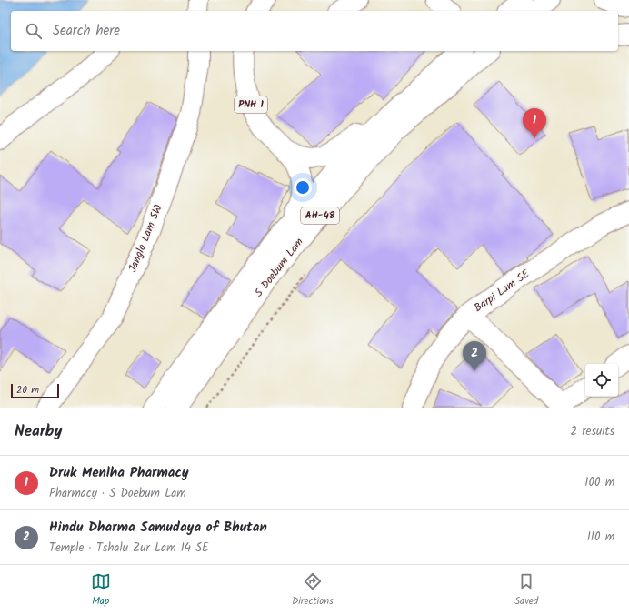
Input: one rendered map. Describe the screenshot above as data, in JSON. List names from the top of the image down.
{
  "streets": {
    "main road": [
      "PNH 1",
      "AH-48",
      "Janglo Lam SW",
      "S Doebum Lam",
      "Barpi Lam SE"
    ]
  },
  "scale_bar": "20 m",
  "page": {
    "search": "Search here",
    "pins": ["1", "2"],
    "scale": "20 m",
    "heading": ["Nearby", "2 results"],
    "list": [
      {
        "mark": "1",
        "name": "Druk Menlha Pharmacy",
        "note": "Pharmacy · S Doebum Lam",
        "value": "100 m"
      },
      {
        "mark": "2",
        "name": "Hindu Dharma Samudaya of Bhutan",
        "note": "Temple · Tshalu Zur Lam 14 SE",
        "value": "110 m"
      }
    ],
    "nav": ["Map", "Directions", "Saved"]
  }
}
